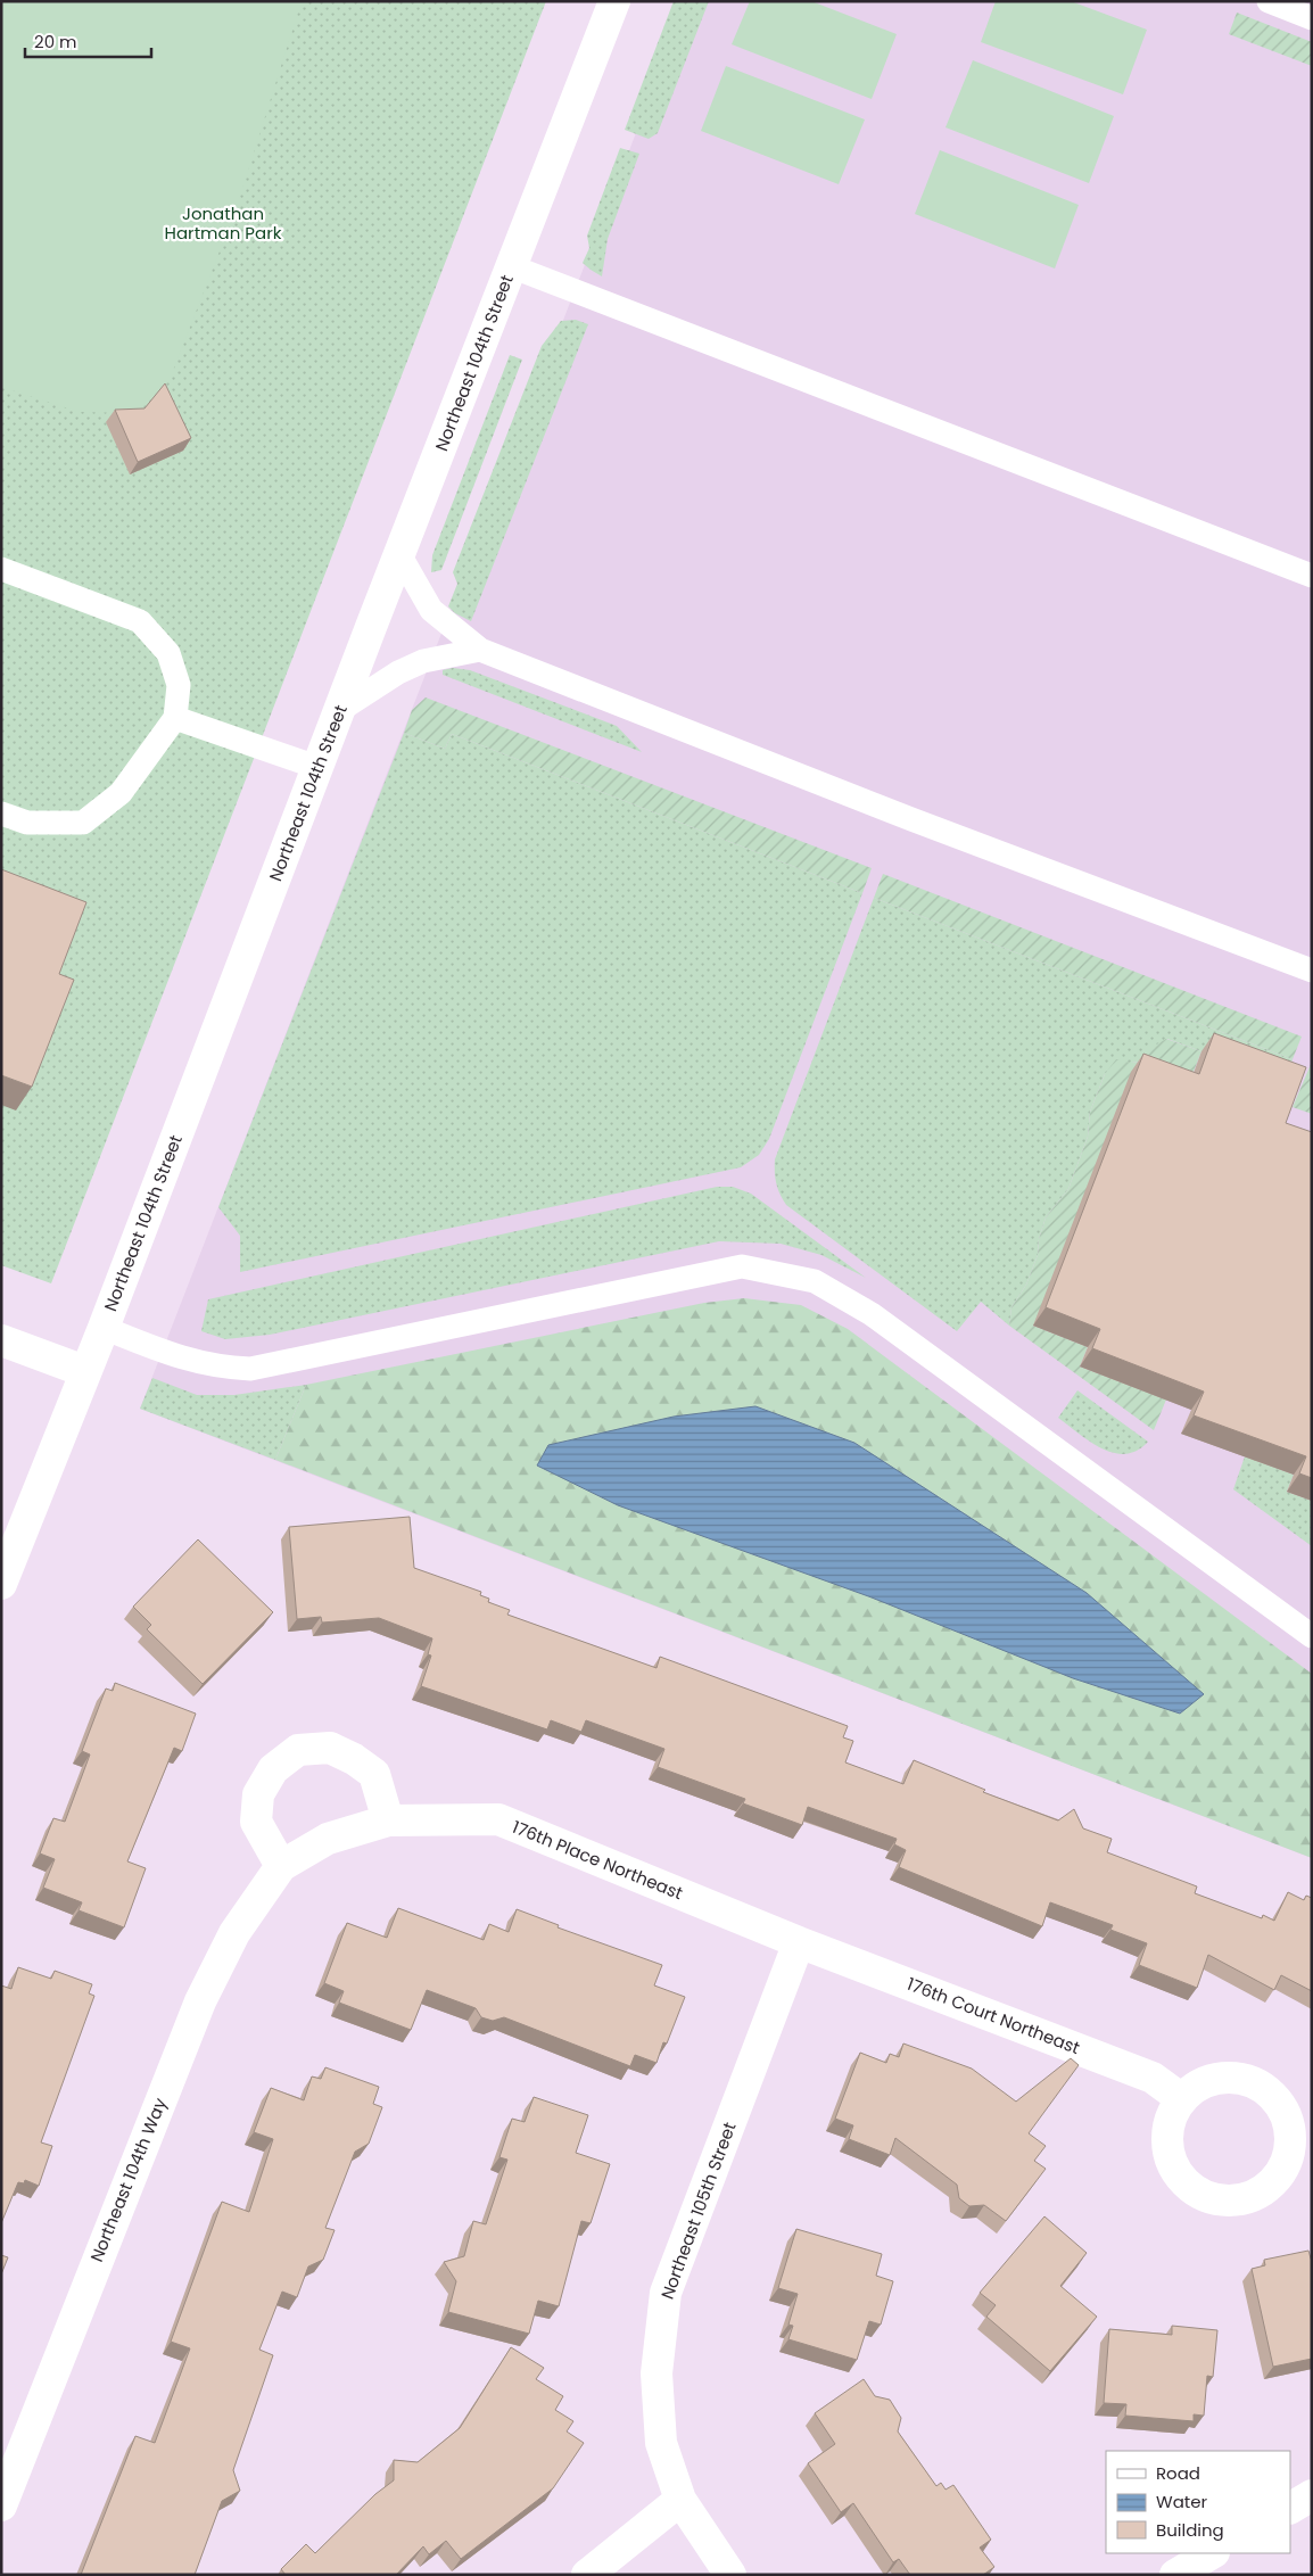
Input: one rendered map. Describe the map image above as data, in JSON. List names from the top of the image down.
{
  "streets": {
    "street": [
      "Northeast 104th Street",
      "176th Place Northeast",
      "176th Court Northeast",
      "Northeast 104th Way",
      "Northeast 105th Street"
    ]
  },
  "crossings": [
    ["176th Place Northeast", "176th Court Northeast"],
    ["176th Place Northeast", "Northeast 104th Way"],
    ["176th Place Northeast", "Northeast 105th Street"],
    ["176th Court Northeast", "Northeast 105th Street"]
  ],
  "parks": ["Jonathan Hartman Park"],
  "legend": ["Road", "Water", "Building"],
  "scale_bar": "20 m"
}
